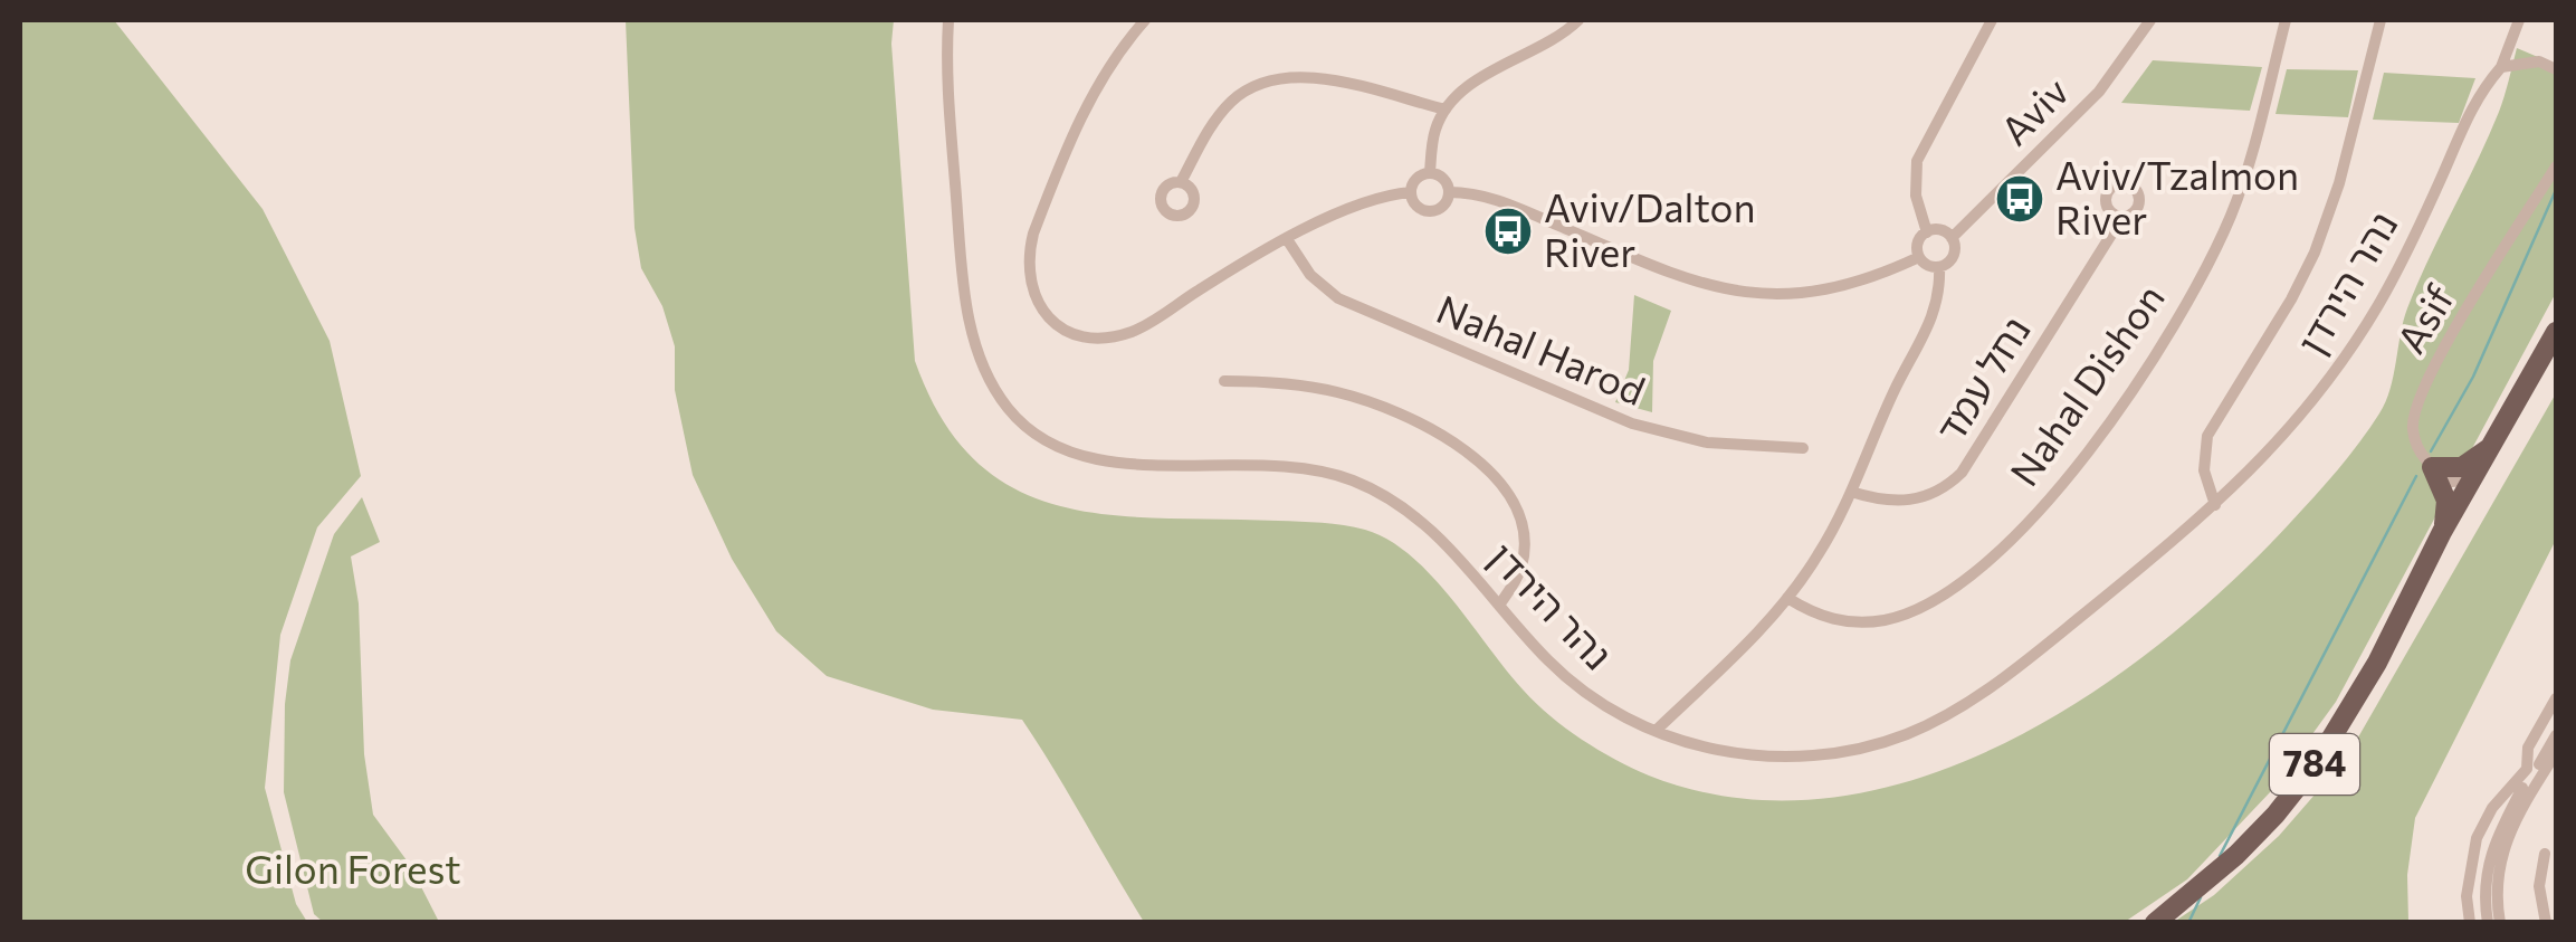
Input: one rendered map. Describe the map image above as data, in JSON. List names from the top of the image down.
{
  "streets": {
    "main road": ["784"],
    "street": [
      "Aviv",
      "נהר הירדן",
      "Asif",
      "Nahal Harod",
      "נחל עמד",
      "Nahal Dishon"
    ]
  },
  "parks": ["Gilon Forest"],
  "places": {
    "bus stop": ["Aviv/Tzalmon River", "Aviv/Dalton River"]
  }
}
